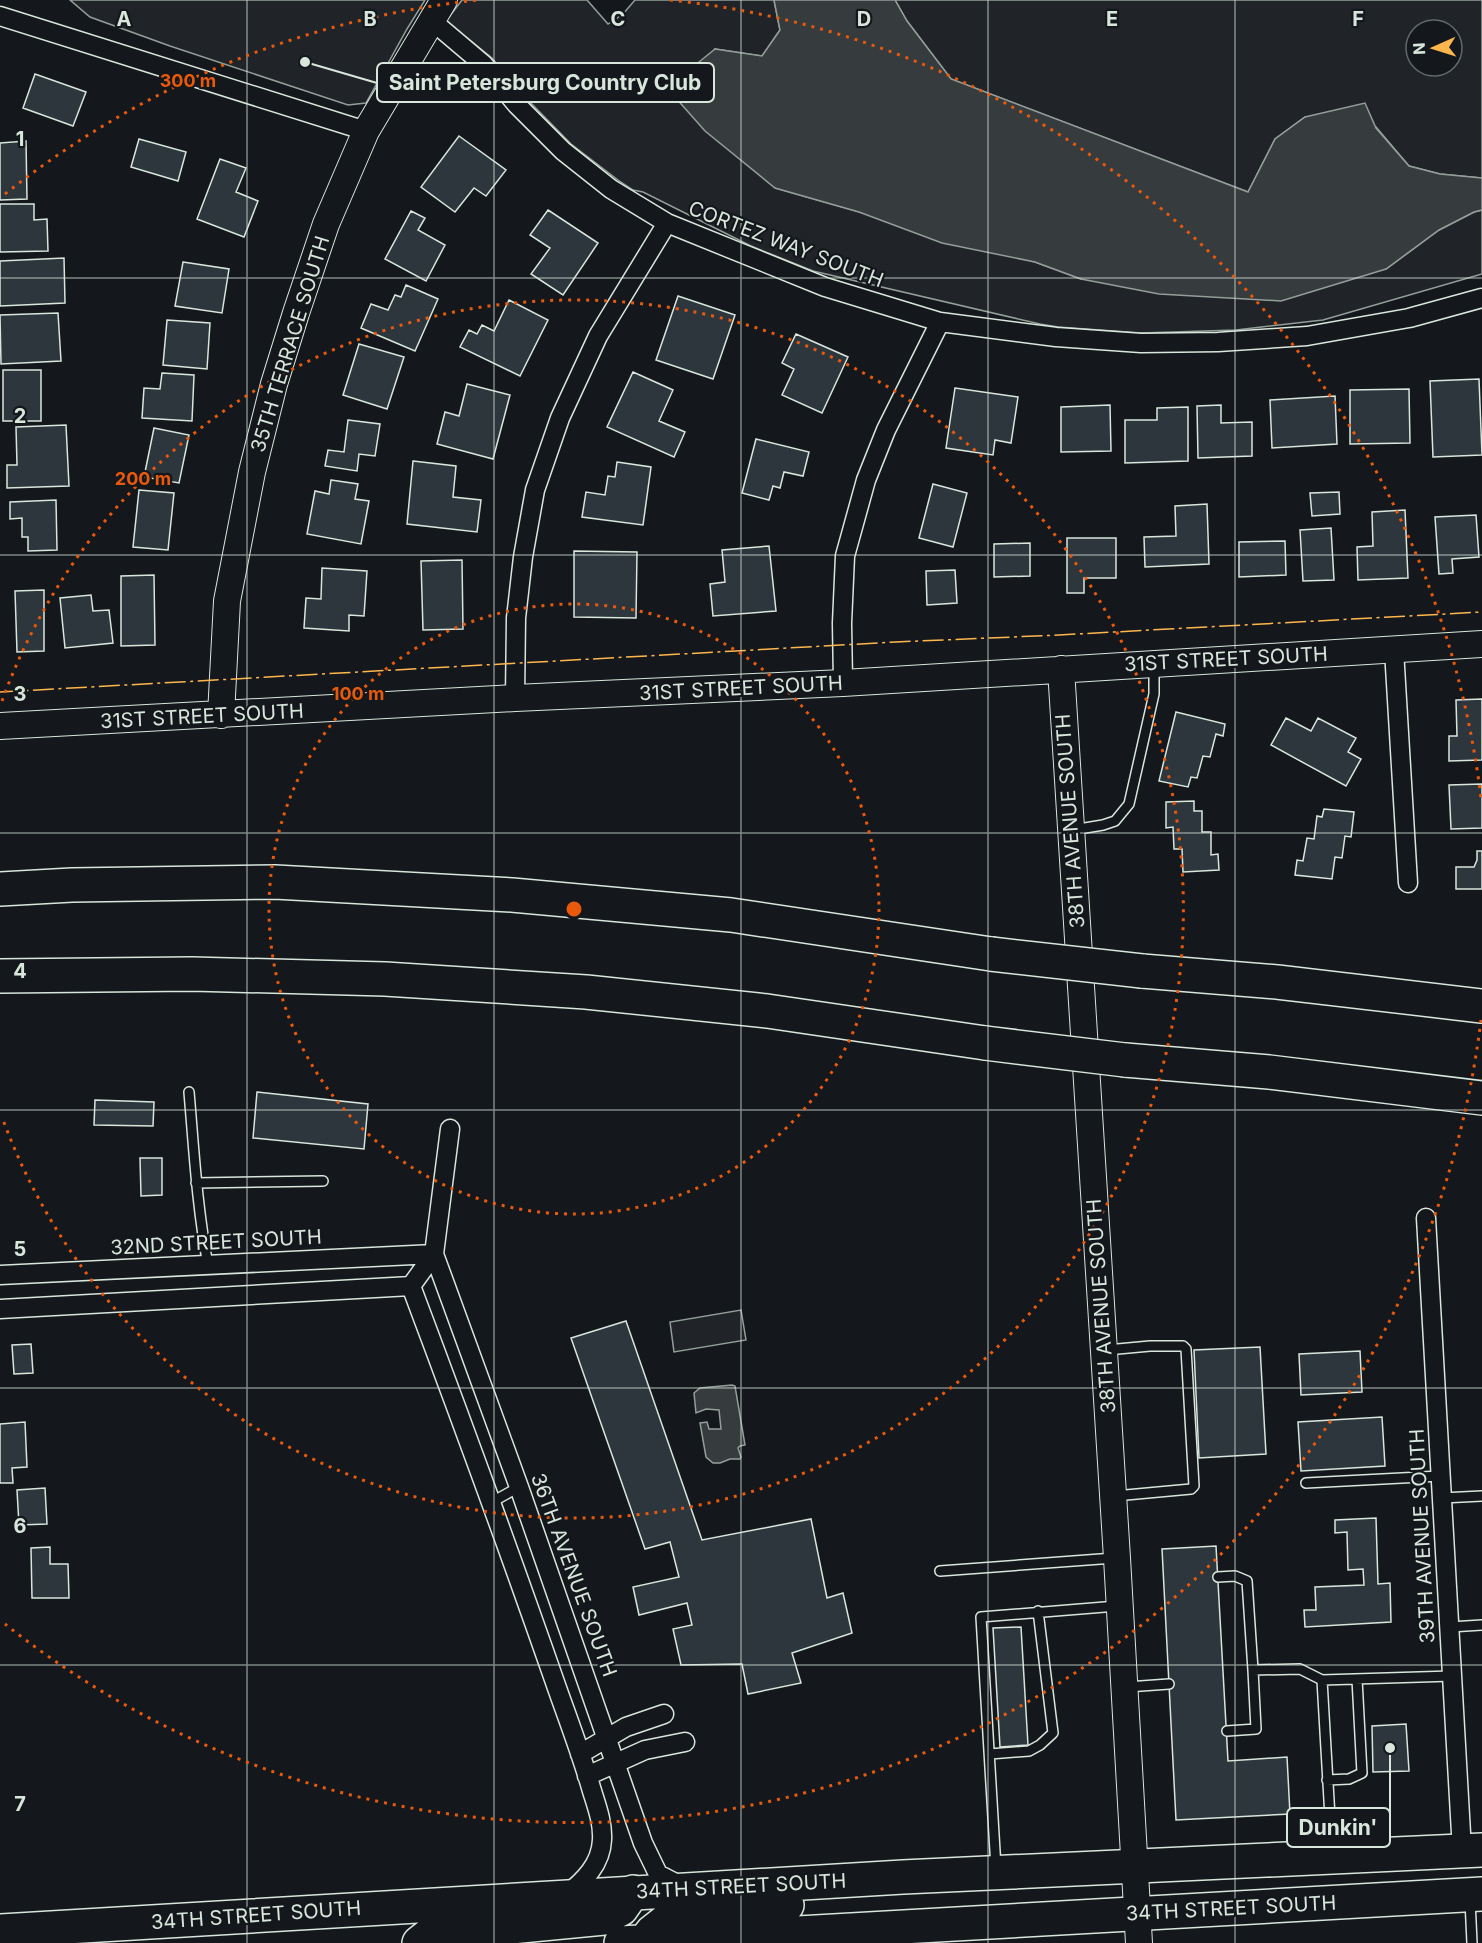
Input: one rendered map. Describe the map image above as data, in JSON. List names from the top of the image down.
{
  "streets": {
    "highway": ["34TH STREET SOUTH"],
    "street": [
      "CORTEZ WAY SOUTH",
      "35TH TERRACE SOUTH",
      "31ST STREET SOUTH",
      "38TH AVENUE SOUTH",
      "32ND STREET SOUTH",
      "39TH AVENUE SOUTH",
      "36TH AVENUE SOUTH"
    ]
  },
  "crossings": [
    ["CORTEZ WAY SOUTH", "35TH TERRACE SOUTH"],
    ["35TH TERRACE SOUTH", "31ST STREET SOUTH"],
    ["31ST STREET SOUTH", "38TH AVENUE SOUTH"],
    ["38TH AVENUE SOUTH", "34TH STREET SOUTH"],
    ["32ND STREET SOUTH", "36TH AVENUE SOUTH"],
    ["39TH AVENUE SOUTH", "34TH STREET SOUTH"],
    ["36TH AVENUE SOUTH", "34TH STREET SOUTH"]
  ],
  "places": ["Saint Petersburg Country Club", "Dunkin'"],
  "north": "left",
  "grid": {
    "columns": [
      "A",
      "B",
      "C",
      "D",
      "E",
      "F"
    ],
    "rows": [
      "1",
      "2",
      "3",
      "4",
      "5",
      "6",
      "7"
    ]
  },
  "rings": ["300 m", "200 m", "100 m"]
}
